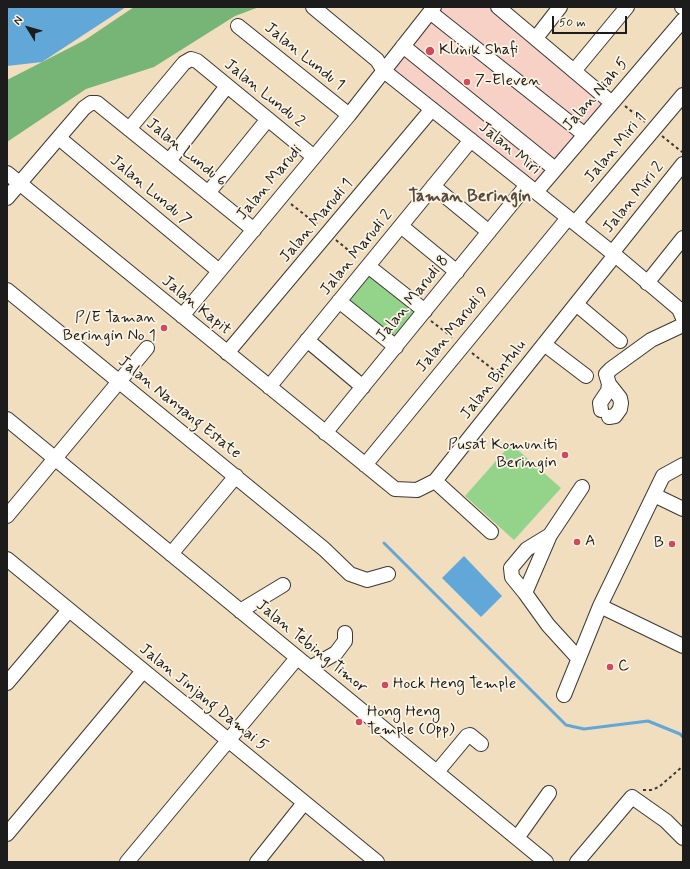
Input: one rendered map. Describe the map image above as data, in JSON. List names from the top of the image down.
{
  "streets": {
    "street": [
      "Jalan Lundu 1",
      "Jalan Lundu 2",
      "Jalan Niah 5",
      "Jalan Miri 1",
      "Jalan Miri",
      "Jalan Lundu 6",
      "Jalan Marudi",
      "Jalan Lundu 7",
      "Jalan Miri 2",
      "Jalan Marudi 1",
      "Jalan Marudi 2",
      "Jalan Marudi 8",
      "Jalan Kapit",
      "Jalan Marudi 9",
      "Jalan Bintulu",
      "Jalan Nanyang Estate",
      "Jalan Tebing Timor",
      "Jalan Jinjang Damai 5"
    ]
  },
  "crossings": [
    ["Jalan Lundu 1", "Jalan Marudi"],
    ["Jalan Lundu 2", "Jalan Lundu 6"],
    ["Jalan Lundu 2", "Jalan Marudi"],
    ["Jalan Niah 5", "Jalan Miri"],
    ["Jalan Niah 5", "Jalan Marudi 8"],
    ["Jalan Miri 1", "Jalan Miri"],
    ["Jalan Miri 1", "Jalan Marudi 9"],
    ["Jalan Miri", "Jalan Marudi"],
    ["Jalan Miri", "Jalan Miri 2"],
    ["Jalan Miri", "Jalan Marudi 1"],
    ["Jalan Miri", "Jalan Marudi 2"],
    ["Jalan Miri", "Jalan Marudi 8"],
    ["Jalan Miri", "Jalan Marudi 9"],
    ["Jalan Miri", "Jalan Bintulu"],
    ["Jalan Lundu 6", "Jalan Marudi"],
    ["Jalan Lundu 6", "Jalan Lundu 7"],
    ["Jalan Marudi", "Jalan Lundu 7"],
    ["Jalan Marudi", "Jalan Kapit"],
    ["Jalan Miri 2", "Jalan Bintulu"],
    ["Jalan Marudi 1", "Jalan Kapit"],
    ["Jalan Marudi 2", "Jalan Kapit"],
    ["Jalan Marudi 8", "Jalan Kapit"],
    ["Jalan Kapit", "Jalan Marudi 9"],
    ["Jalan Kapit", "Jalan Bintulu"],
    ["Jalan Marudi 9", "Jalan Bintulu"]
  ],
  "districts": ["Taman Beringin"],
  "places": [
    "Klinik Shafi",
    "7-Eleven",
    "P/E Taman Beringin No 1",
    "Pusat Komuniti Beringin",
    "A",
    "B",
    "C",
    "Hock Heng Temple",
    "Hong Heng Temple (Opp)"
  ],
  "scale_bar": "50 m",
  "north": "top left"
}
